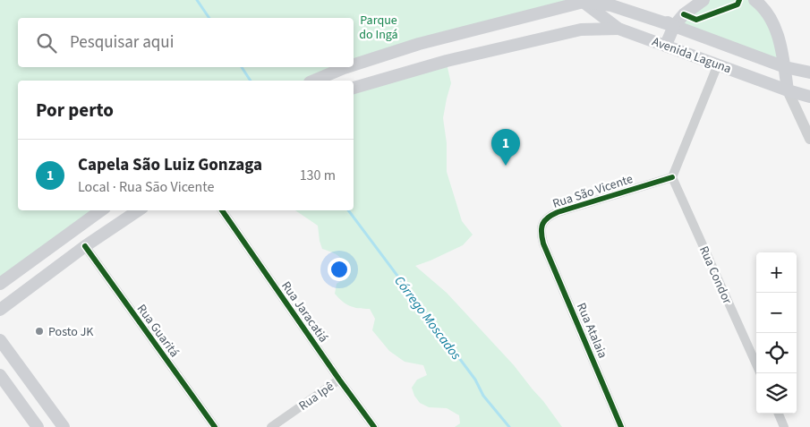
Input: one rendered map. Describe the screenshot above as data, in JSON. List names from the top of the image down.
{
  "streets": {
    "main road": ["Avenida Laguna"],
    "street": [
      "Rua São Vicente",
      "Rua Condor",
      "Rua Jaracatiá",
      "Rua Guaritá",
      "Rua Atalaia",
      "Rua Ipê"
    ]
  },
  "crossings": [
    ["Rua São Vicente", "Rua Condor"],
    ["Rua São Vicente", "Rua Atalaia"],
    ["Rua Jaracatiá", "Rua Ipê"]
  ],
  "water": ["Córrego Moscados"],
  "parks": ["Parque do Ingá"],
  "places": ["Posto JK"],
  "page": {
    "search": "Pesquisar aqui",
    "heading": "Por perto",
    "pins": "1",
    "list": [
      {
        "mark": "1",
        "name": "Capela São Luiz Gonzaga",
        "note": "Local · Rua São Vicente",
        "value": "130 m"
      }
    ],
    "map_buttons": ["+", "−"]
  }
}
